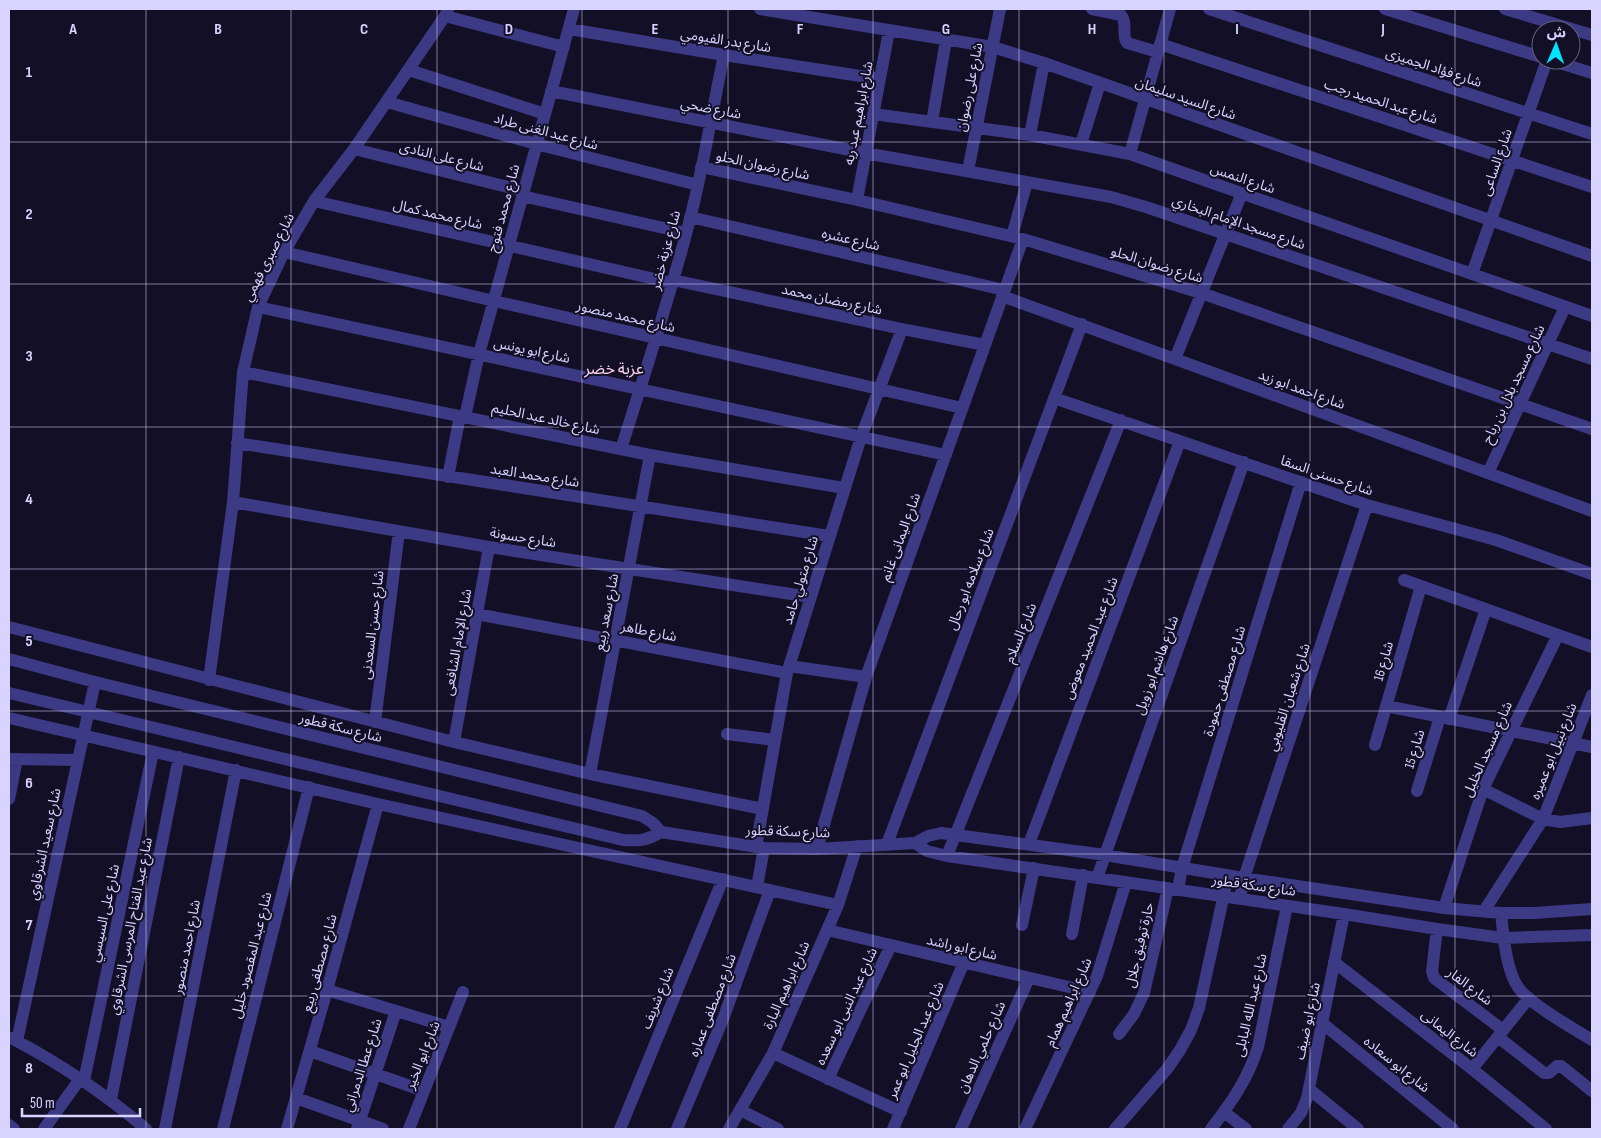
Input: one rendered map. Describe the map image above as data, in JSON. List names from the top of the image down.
{
  "streets": {
    "street": [
      "شارع بدر الفيومي",
      "شارع فؤاد الجميزى",
      "شارع على رضوان",
      "شارع السيد سليمان",
      "شارع عبد الحميد رجب",
      "شارع ضحي",
      "شارع ابراهيم عبد ربه",
      "شارع عبد الغنى طراد",
      "شارع على النادى",
      "شارع الساعى",
      "شارع رضوان الحلو",
      "شارع النمس",
      "شارع محمد فتوح",
      "شارع محمد كمال",
      "شارع مسجد الإمام البخاري",
      "شارع عشره",
      "شارع عزبة خضر",
      "شارع صبرى فهمي",
      "شارع رمضان محمد",
      "شارع محمد منصور",
      "شارع ابو يونس",
      "شارع مسجد بلال بن رباح",
      "شارع احمد ابو زيد",
      "شارع خالد عبد الحليم",
      "شارع محمد العبد",
      "شارع حسنى السقا",
      "شارع حسونة",
      "شارع اليمانى غانم",
      "شارع سلامه ابو رحال",
      "شارع متولي حامد",
      "شارع سعد ربيع",
      "شارع حسن السعدنى",
      "شارع طاهر",
      "شارع السلام",
      "شارع عبد الحميد معوض",
      "شارع الإمام الشافعى",
      "شارع 16",
      "شارع هاشم ابو زويل",
      "شارع مصطفى حمودة",
      "شارع شعبان القليوبي",
      "شارع سكة قطور",
      "شارع 15",
      "شارع مسجد الخليل",
      "شارع نبيل ابو عميره",
      "شارع سعيد الشرقاوي",
      "شارع على السيسي",
      "شارع عبد الفتاح المرسى الشرقاوي",
      "حارة توفيق جلال",
      "شارع احمد منصور",
      "شارع ابو راشد",
      "شارع عبد المقصود خليل",
      "شارع مصطفى ربيع",
      "شارع ابراهيم البارة",
      "شارع الفار",
      "شارع شريف",
      "شارع ابراهيم همام",
      "شارع مصطفى عماره",
      "شارع عبد الله البابلى",
      "شارع عبد النبى ابو سعده",
      "شارع ابو ضيف",
      "شارع اليمانى",
      "شارع عبد الجليل ابو عمر",
      "شارع حلمي الدهان",
      "شارع ابو الخير",
      "شارع ابو سعاده",
      "شارع عطا الدمراني"
    ]
  },
  "crossings": [
    ["شارع بدر الفيومي", "شارع ابراهيم عبد ربه"],
    ["شارع بدر الفيومي", "شارع محمد فتوح"],
    ["شارع بدر الفيومي", "شارع عزبة خضر"],
    ["شارع فؤاد الجميزى", "شارع الساعى"],
    ["شارع على رضوان", "شارع السيد سليمان"],
    ["شارع على رضوان", "شارع النمس"],
    ["شارع على رضوان", "شارع مسجد الإمام البخاري"],
    ["شارع السيد سليمان", "شارع ابراهيم عبد ربه"],
    ["شارع السيد سليمان", "شارع الساعى"],
    ["شارع عبد الحميد رجب", "شارع الساعى"],
    ["شارع ضحي", "شارع ابراهيم عبد ربه"],
    ["شارع ضحي", "شارع محمد فتوح"],
    ["شارع ضحي", "شارع مسجد الإمام البخاري"],
    ["شارع ضحي", "شارع عزبة خضر"],
    ["شارع ابراهيم عبد ربه", "شارع رضوان الحلو"],
    ["شارع ابراهيم عبد ربه", "شارع النمس"],
    ["شارع ابراهيم عبد ربه", "شارع مسجد الإمام البخاري"],
    ["شارع عبد الغنى طراد", "شارع محمد فتوح"],
    ["شارع عبد الغنى طراد", "شارع عزبة خضر"],
    ["شارع عبد الغنى طراد", "شارع صبرى فهمي"],
    ["شارع على النادى", "شارع محمد فتوح"],
    ["شارع على النادى", "شارع عزبة خضر"],
    ["شارع على النادى", "شارع صبرى فهمي"],
    ["شارع الساعى", "شارع النمس"],
    ["شارع رضوان الحلو", "شارع عزبة خضر"],
    ["شارع رضوان الحلو", "شارع مسجد بلال بن رباح"],
    ["شارع رضوان الحلو", "شارع اليمانى غانم"],
    ["شارع النمس", "شارع مسجد بلال بن رباح"],
    ["شارع محمد فتوح", "شارع محمد كمال"],
    ["شارع محمد فتوح", "شارع محمد منصور"],
    ["شارع محمد فتوح", "شارع ابو يونس"],
    ["شارع محمد فتوح", "شارع خالد عبد الحليم"],
    ["شارع محمد فتوح", "شارع محمد العبد"],
    ["شارع محمد كمال", "شارع عزبة خضر"],
    ["شارع محمد كمال", "شارع صبرى فهمي"],
    ["شارع محمد كمال", "شارع رمضان محمد"],
    ["شارع مسجد الإمام البخاري", "شارع مسجد بلال بن رباح"],
    ["شارع مسجد الإمام البخاري", "شارع اليمانى غانم"],
    ["شارع عشره", "شارع عزبة خضر"],
    ["شارع عشره", "شارع احمد ابو زيد"],
    ["شارع عشره", "شارع اليمانى غانم"],
    ["شارع عزبة خضر", "شارع رمضان محمد"],
    ["شارع عزبة خضر", "شارع محمد منصور"],
    ["شارع عزبة خضر", "شارع ابو يونس"],
    ["شارع عزبة خضر", "شارع خالد عبد الحليم"],
    ["شارع صبرى فهمي", "شارع محمد منصور"],
    ["شارع صبرى فهمي", "شارع ابو يونس"],
    ["شارع صبرى فهمي", "شارع خالد عبد الحليم"],
    ["شارع صبرى فهمي", "شارع محمد العبد"],
    ["شارع صبرى فهمي", "شارع حسونة"],
    ["شارع رمضان محمد", "شارع اليمانى غانم"],
    ["شارع رمضان محمد", "شارع متولي حامد"],
    ["شارع محمد منصور", "شارع اليمانى غانم"],
    ["شارع محمد منصور", "شارع متولي حامد"],
    ["شارع ابو يونس", "شارع اليمانى غانم"],
    ["شارع ابو يونس", "شارع متولي حامد"],
    ["شارع مسجد بلال بن رباح", "شارع احمد ابو زيد"],
    ["شارع احمد ابو زيد", "شارع اليمانى غانم"],
    ["شارع احمد ابو زيد", "شارع سلامه ابو رحال"],
    ["شارع خالد عبد الحليم", "شارع متولي حامد"],
    ["شارع خالد عبد الحليم", "شارع سعد ربيع"],
    ["شارع محمد العبد", "شارع متولي حامد"],
    ["شارع محمد العبد", "شارع سعد ربيع"],
    ["شارع حسنى السقا", "شارع سلامه ابو رحال"],
    ["شارع حسنى السقا", "شارع السلام"],
    ["شارع حسنى السقا", "شارع عبد الحميد معوض"],
    ["شارع حسنى السقا", "شارع هاشم ابو زويل"],
    ["شارع حسنى السقا", "شارع مصطفى حمودة"],
    ["شارع حسنى السقا", "شارع شعبان القليوبي"],
    ["شارع حسونة", "شارع متولي حامد"],
    ["شارع حسونة", "شارع سعد ربيع"],
    ["شارع حسونة", "شارع حسن السعدنى"],
    ["شارع حسونة", "شارع الإمام الشافعى"],
    ["شارع اليمانى غانم", "شارع طاهر"],
    ["شارع اليمانى غانم", "شارع سكة قطور"],
    ["شارع سلامه ابو رحال", "شارع سكة قطور"],
    ["شارع متولي حامد", "شارع طاهر"],
    ["شارع متولي حامد", "شارع سكة قطور"],
    ["شارع سعد ربيع", "شارع طاهر"],
    ["شارع طاهر", "شارع الإمام الشافعى"],
    ["شارع السلام", "شارع سكة قطور"],
    ["شارع عبد الحميد معوض", "شارع سكة قطور"],
    ["شارع هاشم ابو زويل", "شارع سكة قطور"],
    ["شارع مصطفى حمودة", "شارع سكة قطور"],
    ["شارع مصطفى حمودة", "حارة توفيق جلال"],
    ["شارع شعبان القليوبي", "شارع سكة قطور"],
    ["شارع سكة قطور", "شارع مسجد الخليل"],
    ["شارع سكة قطور", "شارع نبيل ابو عميره"],
    ["شارع سكة قطور", "شارع سعيد الشرقاوي"],
    ["شارع سكة قطور", "حارة توفيق جلال"],
    ["شارع سكة قطور", "شارع ابراهيم البارة"],
    ["شارع سكة قطور", "شارع الفار"],
    ["شارع سكة قطور", "شارع ابراهيم همام"],
    ["شارع سكة قطور", "شارع عبد الله البابلى"],
    ["شارع سكة قطور", "شارع ابو ضيف"],
    ["شارع ابو راشد", "شارع ابراهيم البارة"],
    ["شارع ابو راشد", "شارع ابراهيم همام"],
    ["شارع ابو راشد", "شارع عبد النبى ابو سعده"],
    ["شارع ابو راشد", "شارع عبد الجليل ابو عمر"],
    ["شارع ابو راشد", "شارع حلمي الدهان"],
    ["شارع ابو ضيف", "شارع اليمانى"],
    ["شارع ابو ضيف", "شارع ابو سعاده"]
  ],
  "districts": ["عزبة خضر"],
  "scale_bar": "50 m",
  "north": "top",
  "grid": {
    "columns": [
      "A",
      "B",
      "C",
      "D",
      "E",
      "F",
      "G",
      "H",
      "I",
      "J"
    ],
    "rows": [
      "1",
      "2",
      "3",
      "4",
      "5",
      "6",
      "7",
      "8"
    ]
  }
}
